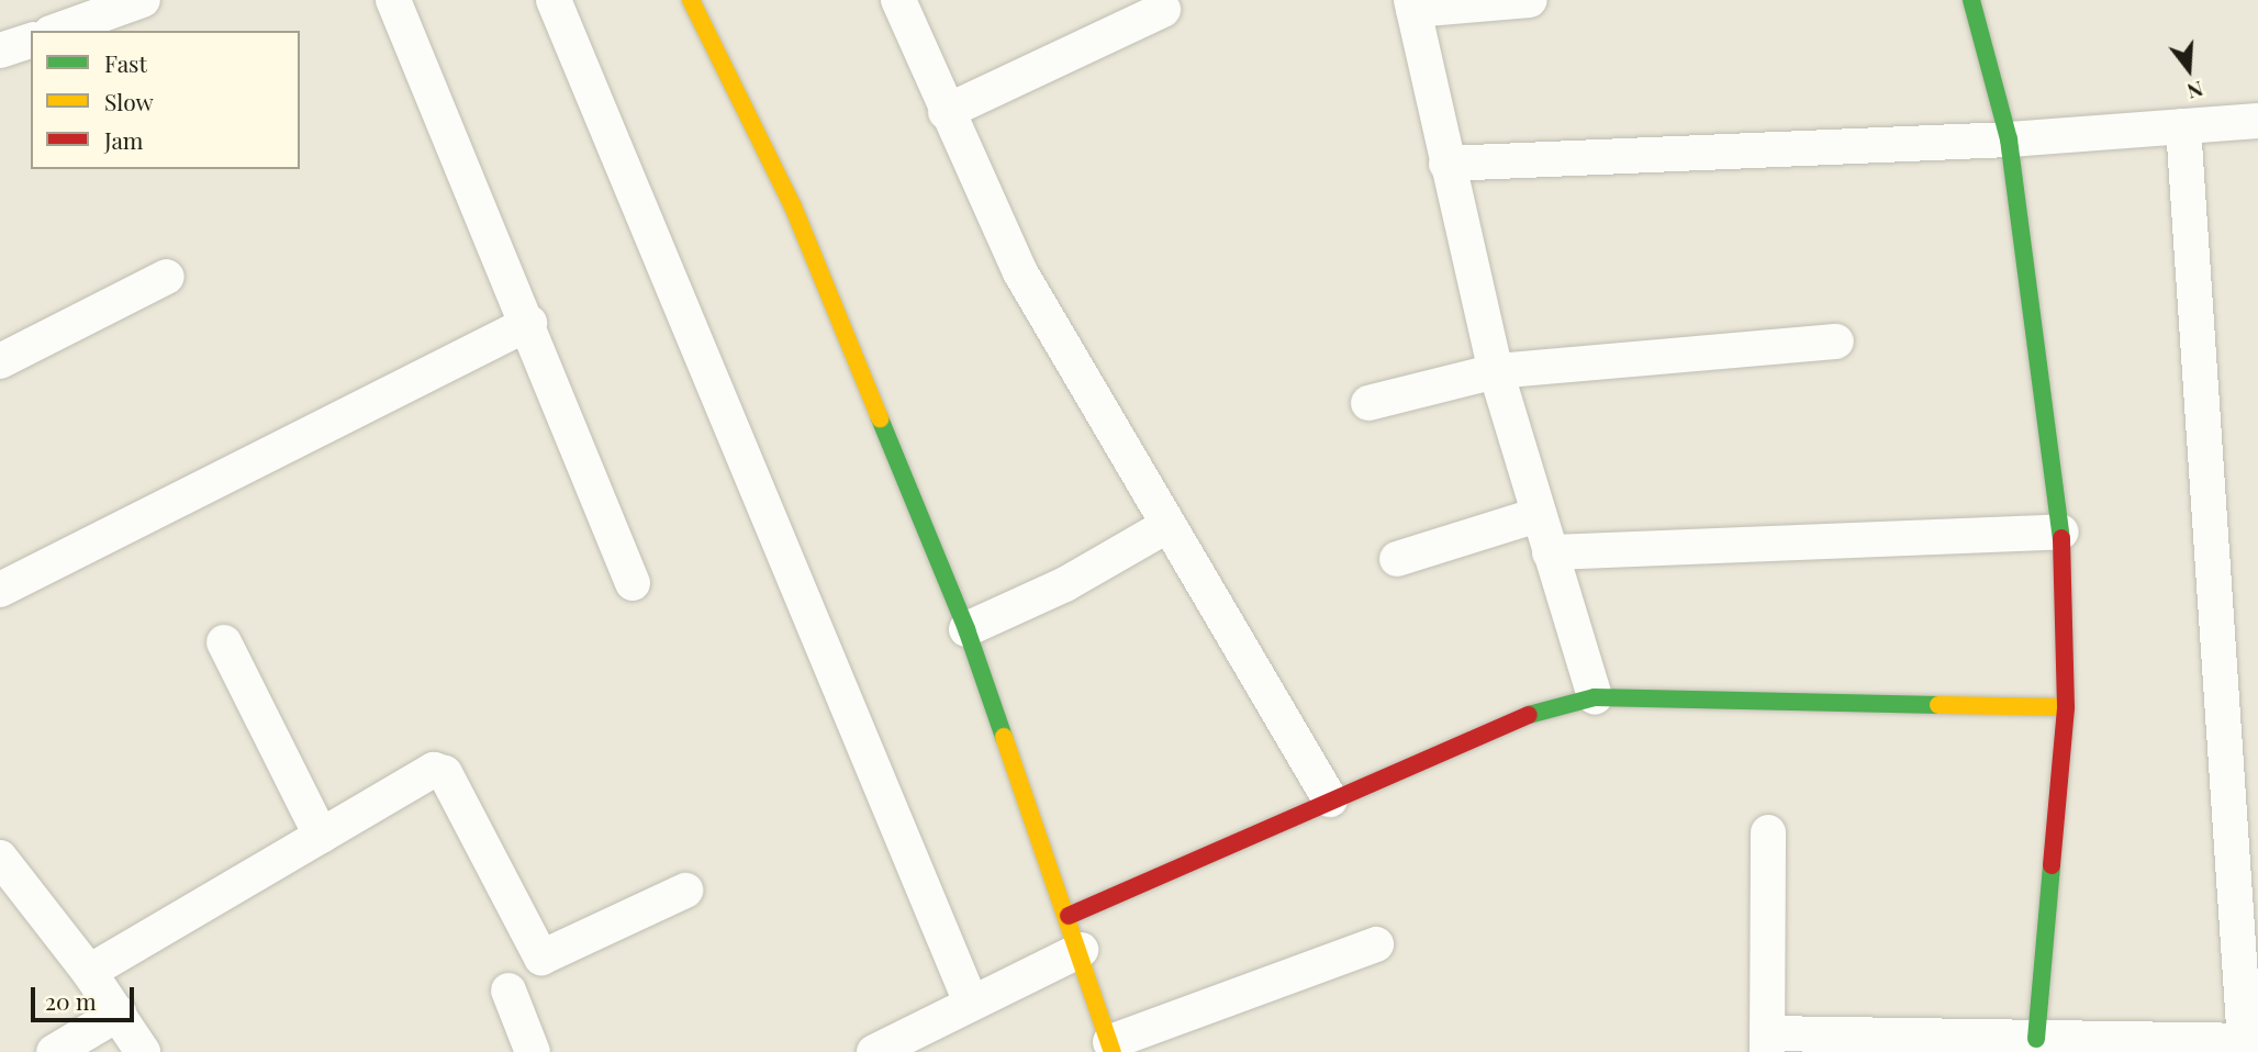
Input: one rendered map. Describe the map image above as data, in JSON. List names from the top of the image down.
{
  "legend": ["Fast", "Slow", "Jam"],
  "scale_bar": "20 m",
  "north": "bottom"
}
